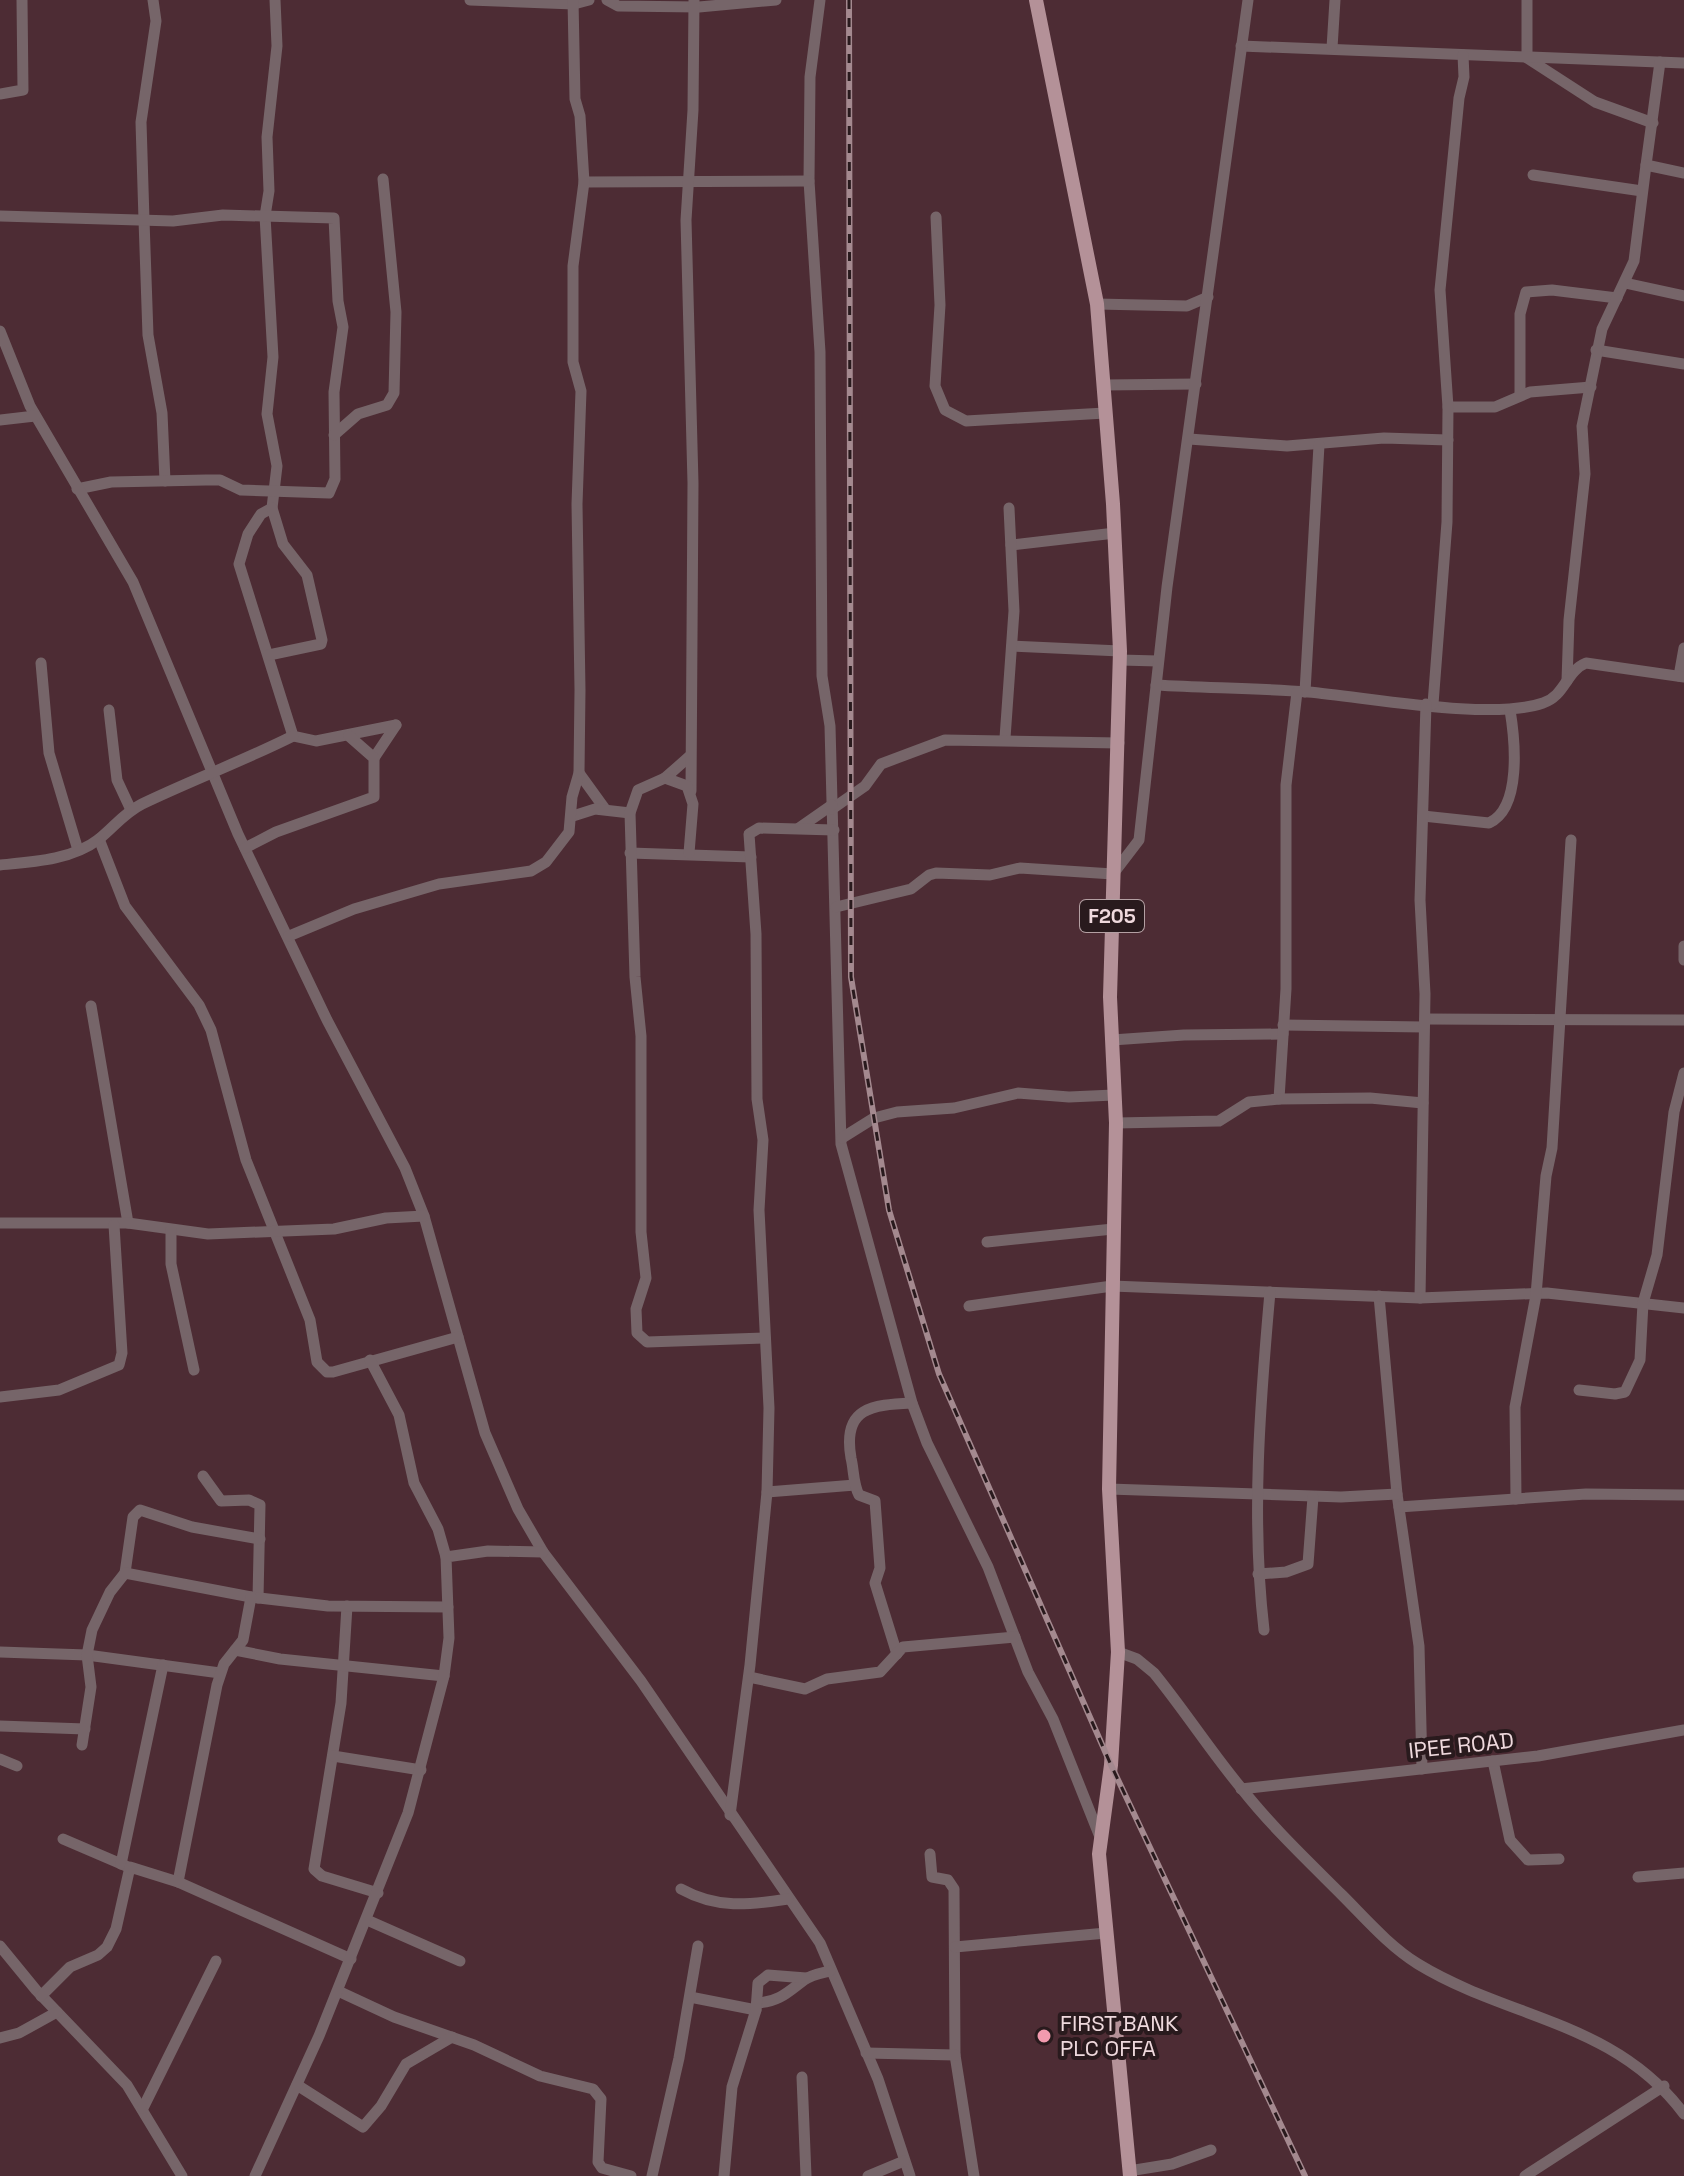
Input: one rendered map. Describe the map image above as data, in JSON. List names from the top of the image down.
{
  "streets": {
    "main road": ["F205"],
    "street": ["IPEE ROAD"]
  },
  "places": ["FIRST BANK PLC OFFA"]
}
